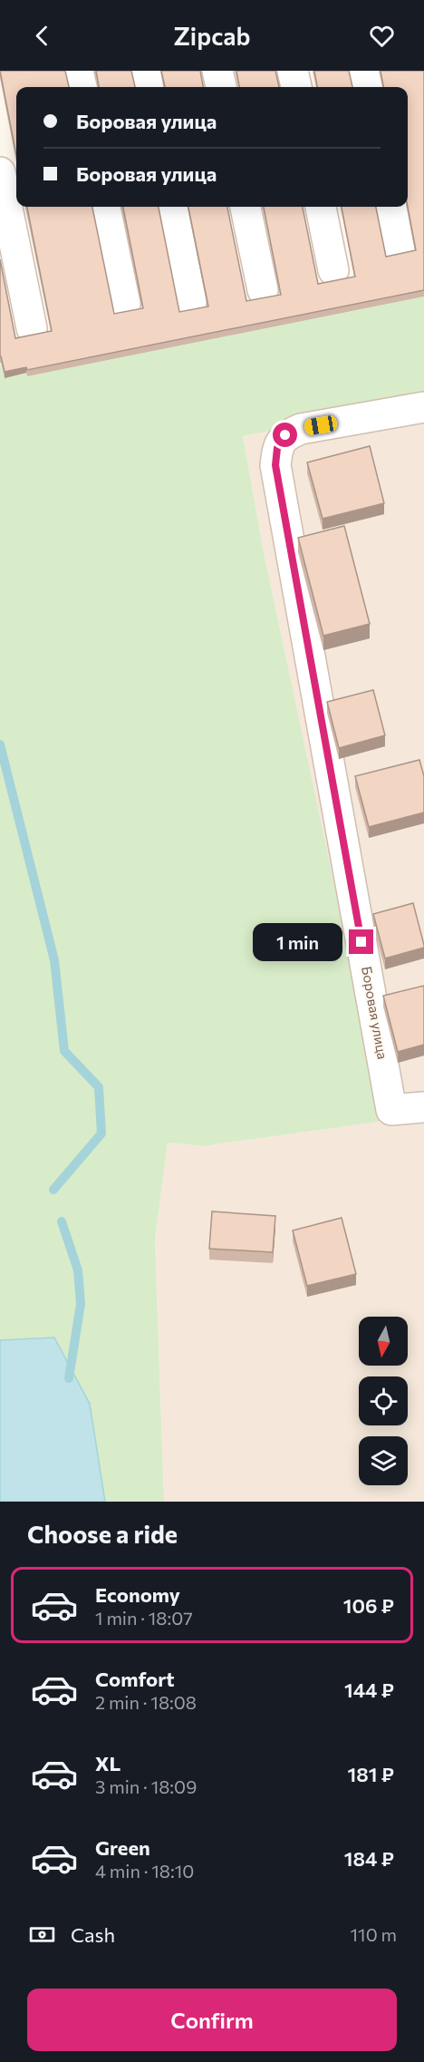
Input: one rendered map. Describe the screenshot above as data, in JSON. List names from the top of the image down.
{
  "streets": {
    "street": ["Боровая улица"]
  },
  "north": "bottom",
  "page": {
    "header": "Zipcab",
    "banner": ["Боровая улица", "Боровая улица"],
    "bubble": "1 min",
    "heading": "Choose a ride",
    "list": [
      {
        "name": "Economy",
        "note": "1 min · 18:07",
        "value": "106 ₽"
      },
      {
        "name": "Comfort",
        "note": "2 min · 18:08",
        "value": "144 ₽"
      },
      {
        "name": "XL",
        "note": "3 min · 18:09",
        "value": "181 ₽"
      },
      {
        "name": "Green",
        "note": "4 min · 18:10",
        "value": "184 ₽"
      }
    ],
    "pay": ["Cash", "110 m"],
    "buttons": "Confirm"
  }
}
